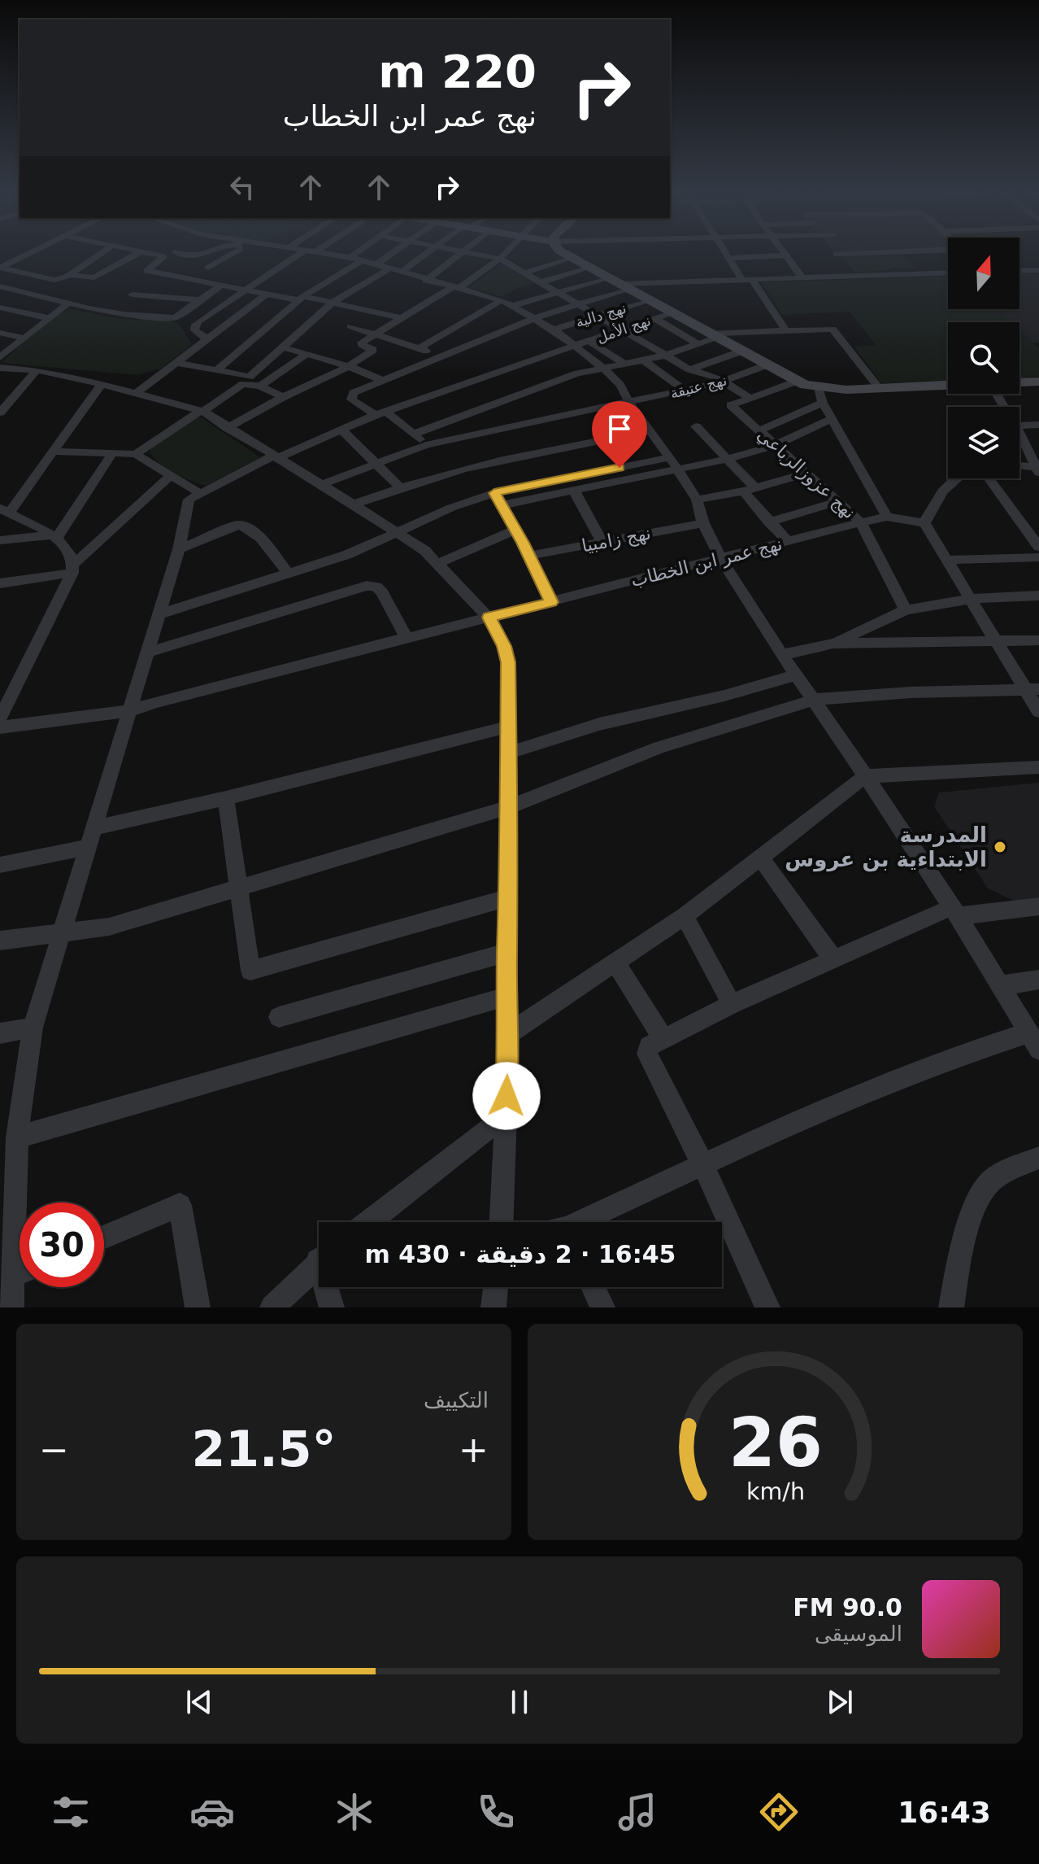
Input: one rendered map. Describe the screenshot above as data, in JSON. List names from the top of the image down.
{
  "streets": {
    "street": [
      "نهج دالية",
      "نهج الأمل",
      "نهج عتيقة",
      "نهج عزوزالرباعي",
      "نهج زامبيا",
      "نهج عمر ابن الخطاب"
    ]
  },
  "crossings": [
    ["نهج عزوزالرباعي", "نهج عمر ابن الخطاب"]
  ],
  "places": ["المدرسة الابتداءية بن عروس"],
  "north": "top",
  "page": {
    "turn": ["220 m", "نهج عمر ابن الخطاب"],
    "limit": "30",
    "trip": "16:45 · 2 دقيقة · 430 m",
    "tile": "التكييف",
    "heat": ["−", "21.5°", "+"],
    "song": ["90.0 FM", "الموسيقى"],
    "tabs": "16:43",
    "gauge": ["26", "km/h"]
  }
}
